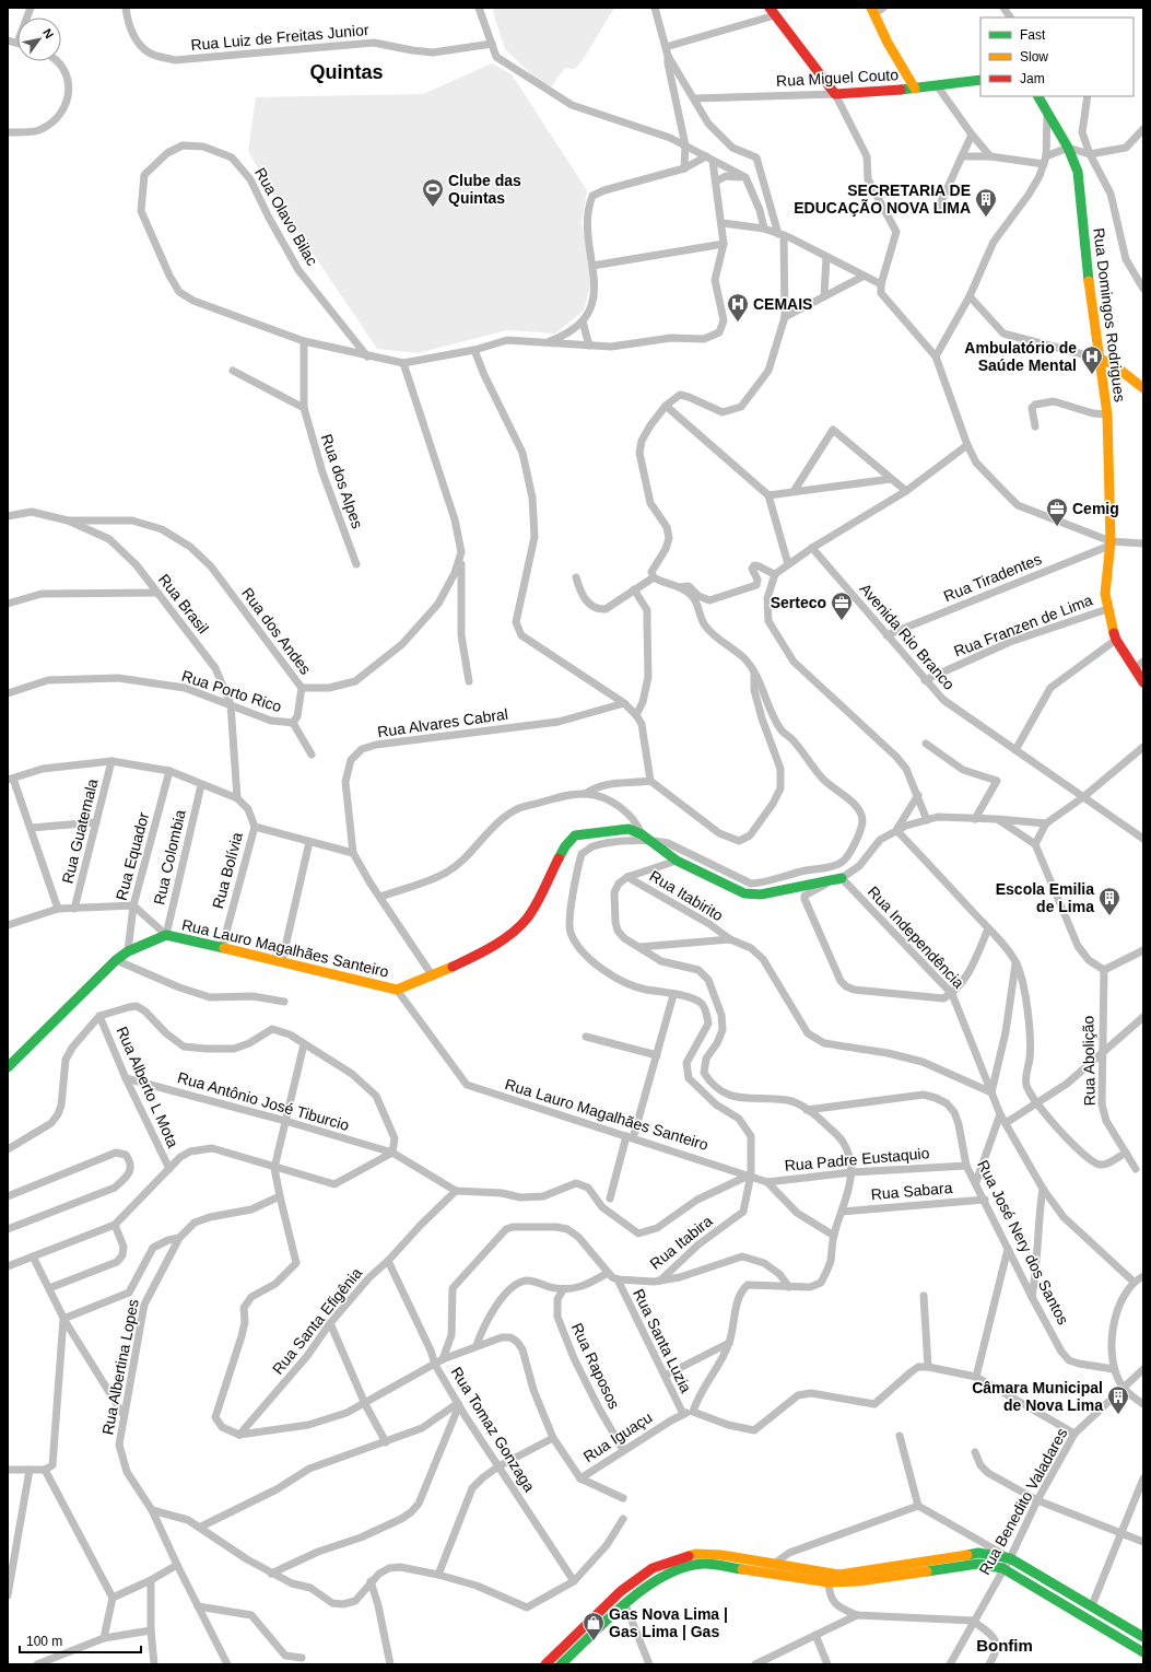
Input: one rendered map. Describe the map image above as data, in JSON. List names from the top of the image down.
{
  "streets": {
    "street": [
      "Rua Luiz de Freitas Junior",
      "Rua Miguel Couto",
      "Rua Olavo Bilac",
      "Rua Domingos Rodrigues",
      "Rua dos Alpes",
      "Rua Tiradentes",
      "Rua Brasil",
      "Rua Franzen de Lima",
      "Rua dos Andes",
      "Avenida Rio Branco",
      "Rua Porto Rico",
      "Rua Alvares Cabral",
      "Rua Guatemala",
      "Rua Equador",
      "Rua Colombia",
      "Rua Bolívia",
      "Rua Itabirito",
      "Rua Independência",
      "Rua Lauro Magalhães Santeiro",
      "Rua Abolição",
      "Rua Alberto L Mota",
      "Rua Antônio José Tiburcio",
      "Rua Padre Eustaquio",
      "Rua Sabara",
      "Rua Itabira",
      "Rua José Nery dos Santos",
      "Rua Santa Efigênia",
      "Rua Santa Luzia",
      "Rua Raposos",
      "Rua Albertina Lopes",
      "Rua Tomaz Gonzaga",
      "Rua Iguaçu",
      "Rua Benedito Valadares"
    ]
  },
  "crossings": [
    ["Rua Olavo Bilac", "Rua dos Alpes"],
    ["Rua Domingos Rodrigues", "Rua Tiradentes"],
    ["Rua Domingos Rodrigues", "Rua Franzen de Lima"],
    ["Rua Tiradentes", "Avenida Rio Branco"],
    ["Rua Brasil", "Rua dos Andes"],
    ["Rua Brasil", "Rua Porto Rico"],
    ["Rua Franzen de Lima", "Avenida Rio Branco"],
    ["Rua dos Andes", "Rua Porto Rico"],
    ["Rua Alvares Cabral", "Rua Lauro Magalhães Santeiro"],
    ["Rua Equador", "Rua Lauro Magalhães Santeiro"],
    ["Rua Colombia", "Rua Lauro Magalhães Santeiro"],
    ["Rua Bolívia", "Rua Lauro Magalhães Santeiro"],
    ["Rua Independência", "Rua Lauro Magalhães Santeiro"],
    ["Rua Lauro Magalhães Santeiro", "Rua Padre Eustaquio"],
    ["Rua Lauro Magalhães Santeiro", "Rua Itabira"],
    ["Rua Alberto L Mota", "Rua Antônio José Tiburcio"],
    ["Rua Antônio José Tiburcio", "Rua Santa Efigênia"],
    ["Rua Padre Eustaquio", "Rua Itabira"],
    ["Rua Padre Eustaquio", "Rua José Nery dos Santos"],
    ["Rua Sabara", "Rua José Nery dos Santos"],
    ["Rua Itabira", "Rua Santa Luzia"],
    ["Rua Santa Efigênia", "Rua Tomaz Gonzaga"],
    ["Rua Santa Efigênia", "Rua Iguaçu"],
    ["Rua Santa Luzia", "Rua Iguaçu"],
    ["Rua Raposos", "Rua Iguaçu"],
    ["Rua Tomaz Gonzaga", "Rua Iguaçu"]
  ],
  "districts": ["Quintas", "Bonfim"],
  "places": {
    "sports": ["Clube das Quintas"],
    "building": ["SECRETARIA DE EDUCAÇÃO NOVA LIMA", "Escola Emilia de Lima", "Câmara Municipal de Nova Lima"],
    "hospital": ["CEMAIS", "Ambulatório de Saúde Mental"],
    "office": ["Cemig", "Serteco"],
    "shop": ["Gas Nova Lima | Gas Lima | Gas"]
  },
  "legend": ["Fast", "Slow", "Jam"],
  "scale_bar": "100 m",
  "north": "top right"
}
